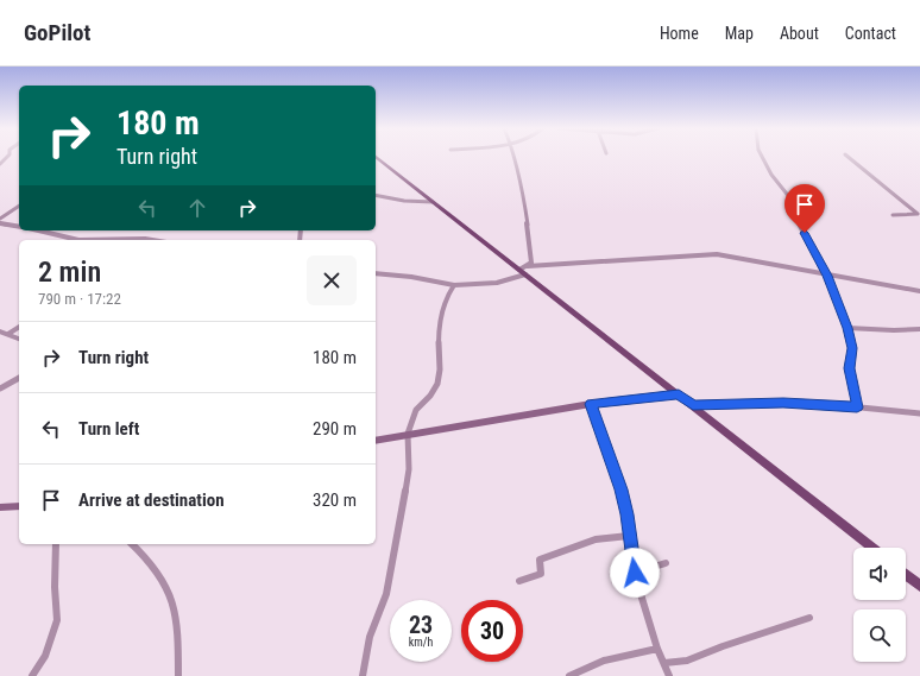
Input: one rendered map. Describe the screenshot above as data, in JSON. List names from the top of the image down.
{
  "page": {
    "header": "GoPilot",
    "nav": [
      "Home",
      "Map",
      "About",
      "Contact"
    ],
    "turn": ["180 m", "Turn right"],
    "heading": ["2 min", "790 m · 17:22"],
    "list": [
      {
        "name": "Turn right",
        "value": "180 m"
      },
      {
        "name": "Turn left",
        "value": "290 m"
      },
      {
        "name": "Arrive at destination",
        "value": "320 m"
      }
    ],
    "speed": "23 km/h",
    "limit": "30"
  }
}
